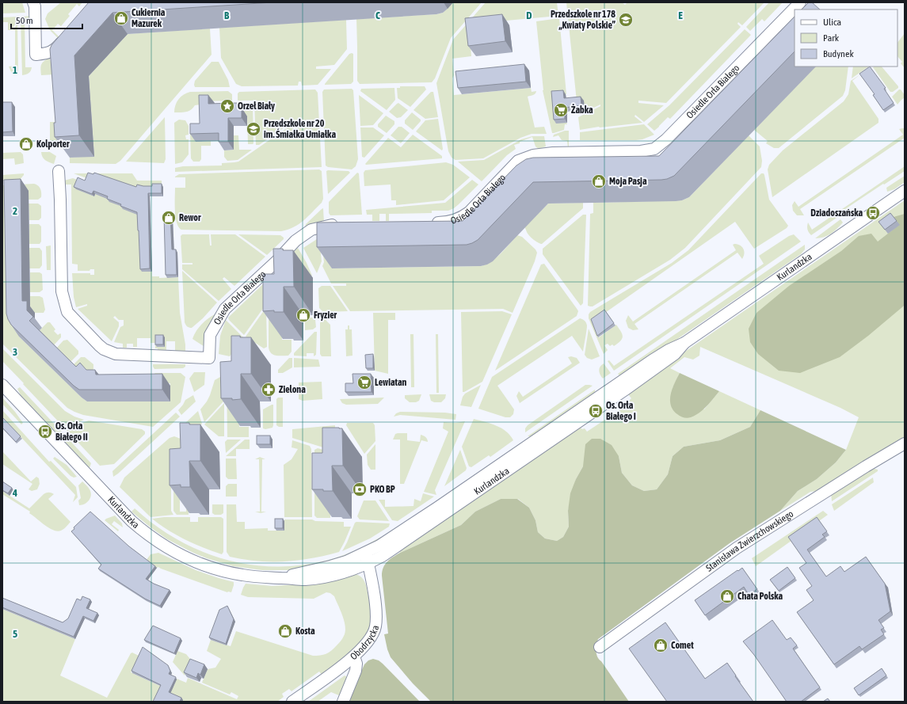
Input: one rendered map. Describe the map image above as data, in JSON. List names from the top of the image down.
{
  "streets": {
    "street": [
      "Osiedle Orła Białego",
      "Kurlandzka",
      "Stanisława Zwierzchowskiego",
      "Obodrzycka"
    ]
  },
  "crossings": [
    ["Kurlandzka", "Obodrzycka"]
  ],
  "places": {
    "shop": [
      "Cukiernia Mazurek",
      "Kolporter",
      "Moja Pasja",
      "Rewor",
      "Fryzier",
      "Chata Polska",
      "Kosta",
      "Comet"
    ],
    "school or university": ["Przedszkole nr 178 „Kwiaty Polskie”", "Przedszkole nr 20 im. Śmiałka Umiałka"],
    "place": ["Orzeł Biały"],
    "supermarket": ["Żabka", "Lewiatan"],
    "bus stop": ["Dziadoszańska", "Os. Orła Białego I", "Os. Orła Białego II"],
    "pharmacy": ["Zielona"],
    "bank": ["PKO BP"]
  },
  "legend": ["Ulica", "Park", "Budynek"],
  "scale_bar": "50 m",
  "grid": {
    "columns": [
      "B",
      "C",
      "D",
      "E"
    ],
    "rows": [
      "1",
      "2",
      "3",
      "4",
      "5"
    ]
  }
}
